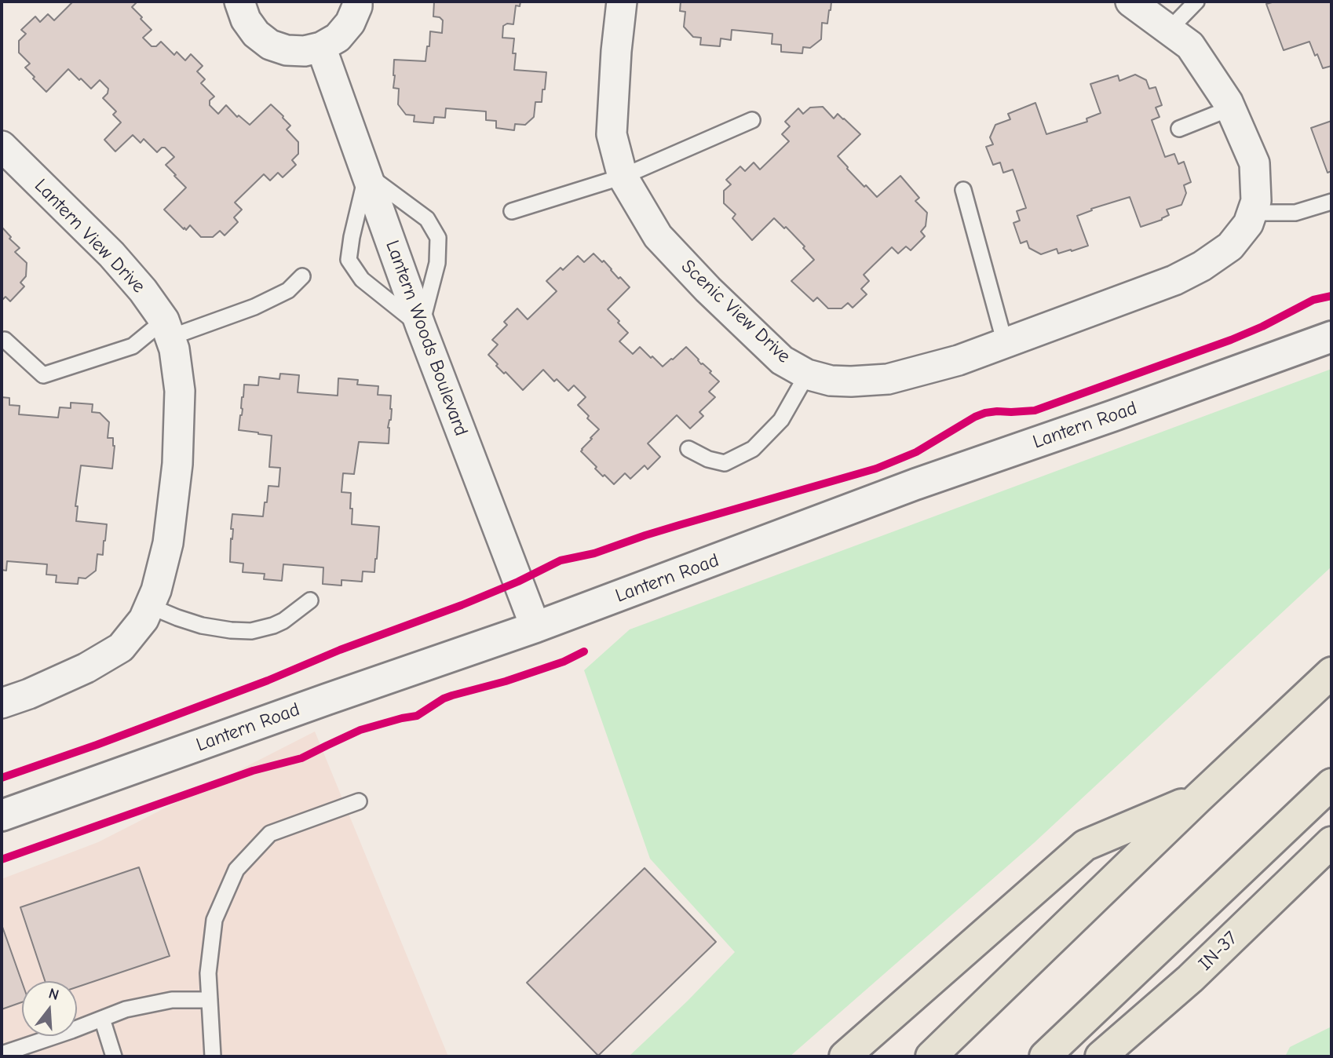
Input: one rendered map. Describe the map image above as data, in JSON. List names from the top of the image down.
{
  "streets": {
    "highway": ["IN-37"],
    "street": [
      "Lantern View Drive",
      "Scenic View Drive",
      "Lantern Woods Boulevard",
      "Lantern Road"
    ]
  },
  "crossings": [
    ["Lantern Woods Boulevard", "Lantern Road"]
  ],
  "north": "top"
}
